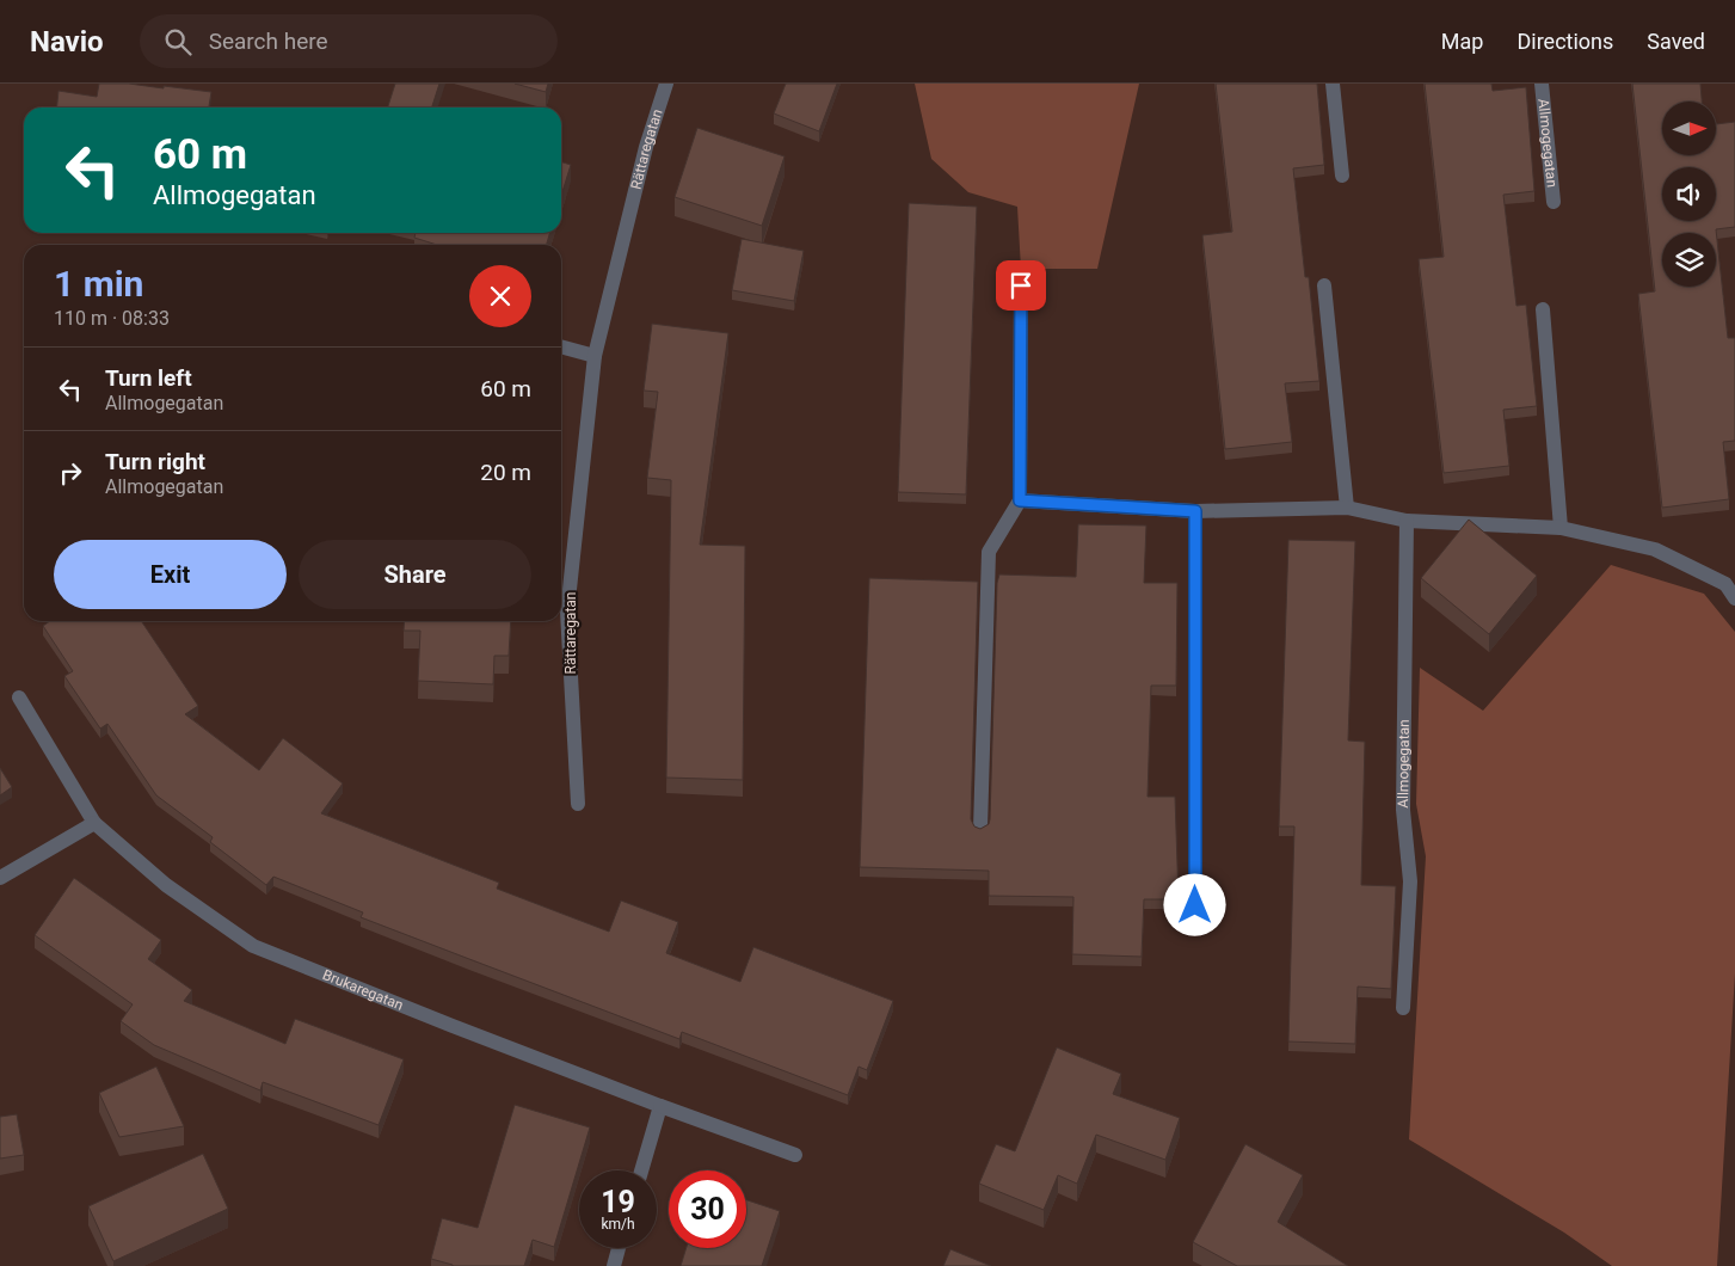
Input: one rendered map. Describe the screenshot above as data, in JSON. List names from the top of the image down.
{
  "streets": {
    "street": ["Allmogegatan", "Rättaregatan", "Brukaregatan"]
  },
  "north": "right",
  "page": {
    "header": "Navio",
    "search": "Search here",
    "nav": ["Map", "Directions", "Saved"],
    "turn": ["60 m", "Allmogegatan"],
    "heading": ["1 min", "110 m · 08:33"],
    "list": [
      {
        "name": "Turn left",
        "note": "Allmogegatan",
        "value": "60 m"
      },
      {
        "name": "Turn right",
        "note": "Allmogegatan",
        "value": "20 m"
      }
    ],
    "buttons": ["Exit", "Share"],
    "speed": "19 km/h",
    "limit": "30"
  }
}
